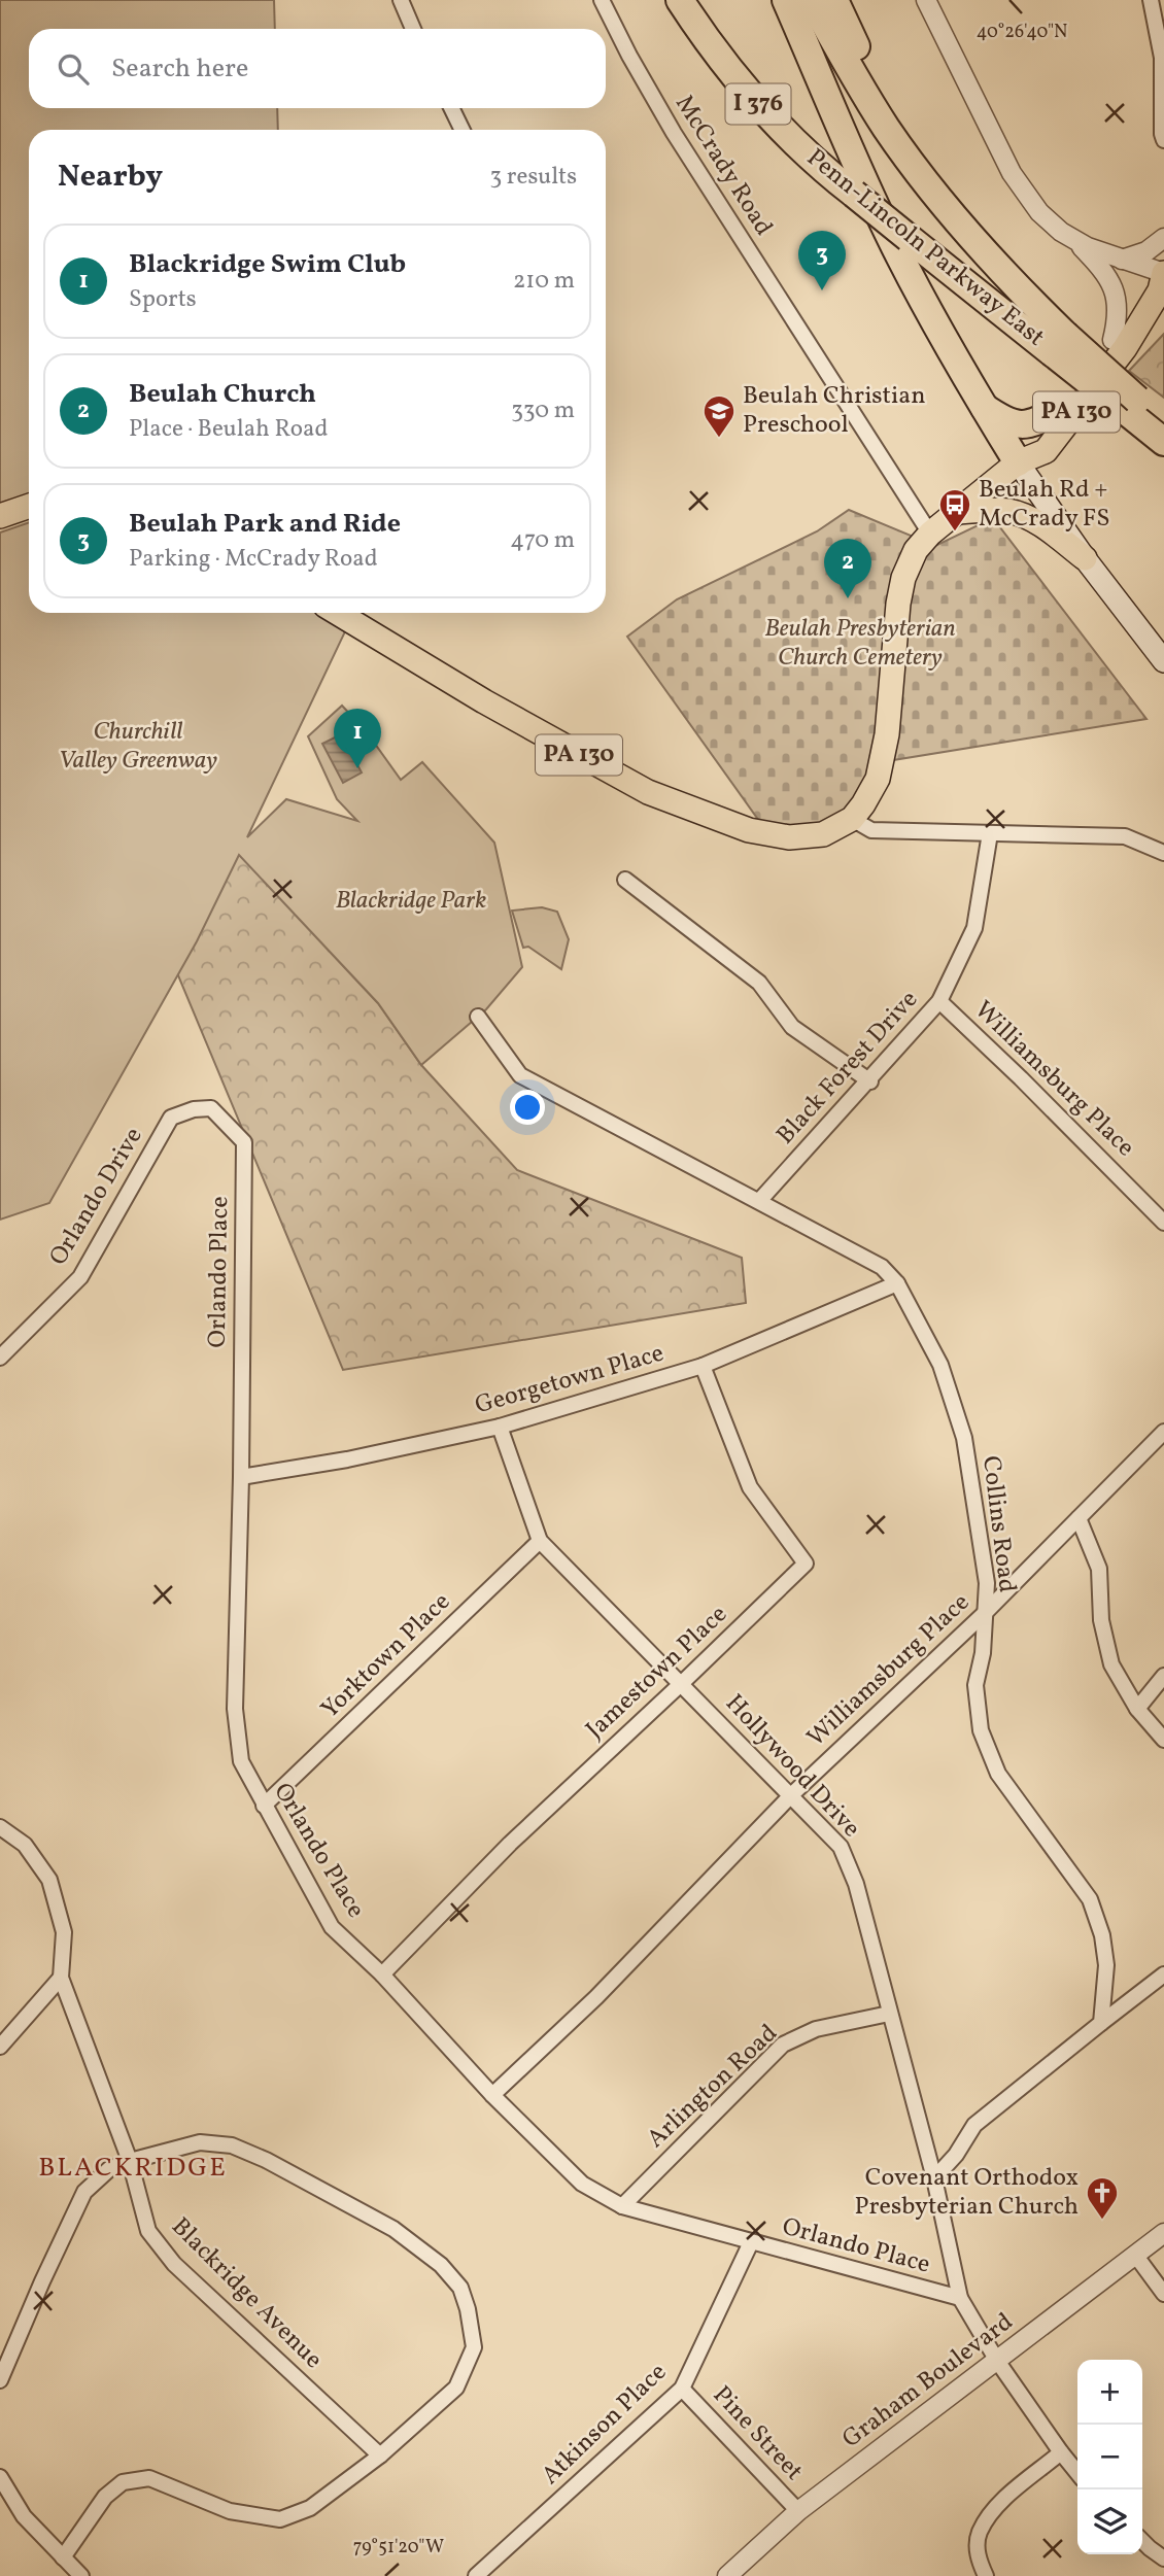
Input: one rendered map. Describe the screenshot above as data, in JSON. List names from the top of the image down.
{
  "streets": {
    "highway": ["I 376", "Penn-Lincoln Parkway East"],
    "main road": ["PA 130"],
    "street": [
      "McCrady Road",
      "Black Forest Drive",
      "Williamsburg Place",
      "Orlando Drive",
      "Orlando Place",
      "Georgetown Place",
      "Collins Road",
      "Yorktown Place",
      "Jamestown Place",
      "Hollywood Drive",
      "Arlington Road",
      "Blackridge Avenue",
      "Graham Boulevard",
      "Atkinson Place",
      "Pine Street"
    ]
  },
  "crossings": [
    ["McCrady Road", "PA 130"],
    ["Black Forest Drive", "Williamsburg Place"],
    ["Black Forest Drive", "Collins Road"],
    ["Williamsburg Place", "Orlando Place"],
    ["Williamsburg Place", "Collins Road"],
    ["Williamsburg Place", "Hollywood Drive"],
    ["Orlando Drive", "Orlando Place"],
    ["Orlando Place", "Georgetown Place"],
    ["Orlando Place", "Yorktown Place"],
    ["Orlando Place", "Jamestown Place"],
    ["Orlando Place", "Hollywood Drive"],
    ["Orlando Place", "Arlington Road"],
    ["Orlando Place", "Atkinson Place"],
    ["Georgetown Place", "Collins Road"],
    ["Georgetown Place", "Jamestown Place"],
    ["Georgetown Place", "Hollywood Drive"],
    ["Yorktown Place", "Hollywood Drive"],
    ["Jamestown Place", "Hollywood Drive"],
    ["Hollywood Drive", "Arlington Road"],
    ["Hollywood Drive", "Graham Boulevard"],
    ["Graham Boulevard", "Pine Street"],
    ["Atkinson Place", "Pine Street"]
  ],
  "districts": ["BLACKRIDGE"],
  "parks": ["Beulah Presbyterian Church Cemetery", "Churchill Valley Greenway", "Blackridge Park"],
  "places": {
    "school or university": ["Beulah Christian Preschool"],
    "bus stop": ["Beulah Rd + McCrady FS"],
    "church": ["Covenant Orthodox Presbyterian Church"]
  },
  "page": {
    "search": "Search here",
    "heading": ["Nearby", "3 results"],
    "list": [
      {
        "mark": "1",
        "name": "Blackridge Swim Club",
        "note": "Sports",
        "value": "210 m"
      },
      {
        "mark": "2",
        "name": "Beulah Church",
        "note": "Place · Beulah Road",
        "value": "330 m"
      },
      {
        "mark": "3",
        "name": "Beulah Park and Ride",
        "note": "Parking · McCrady Road",
        "value": "470 m"
      }
    ],
    "pins": ["3", "2", "1"],
    "map_buttons": ["+", "−"]
  },
  "coordinates": ["40°26'40\"N", "79°51'20\"W"]
}
